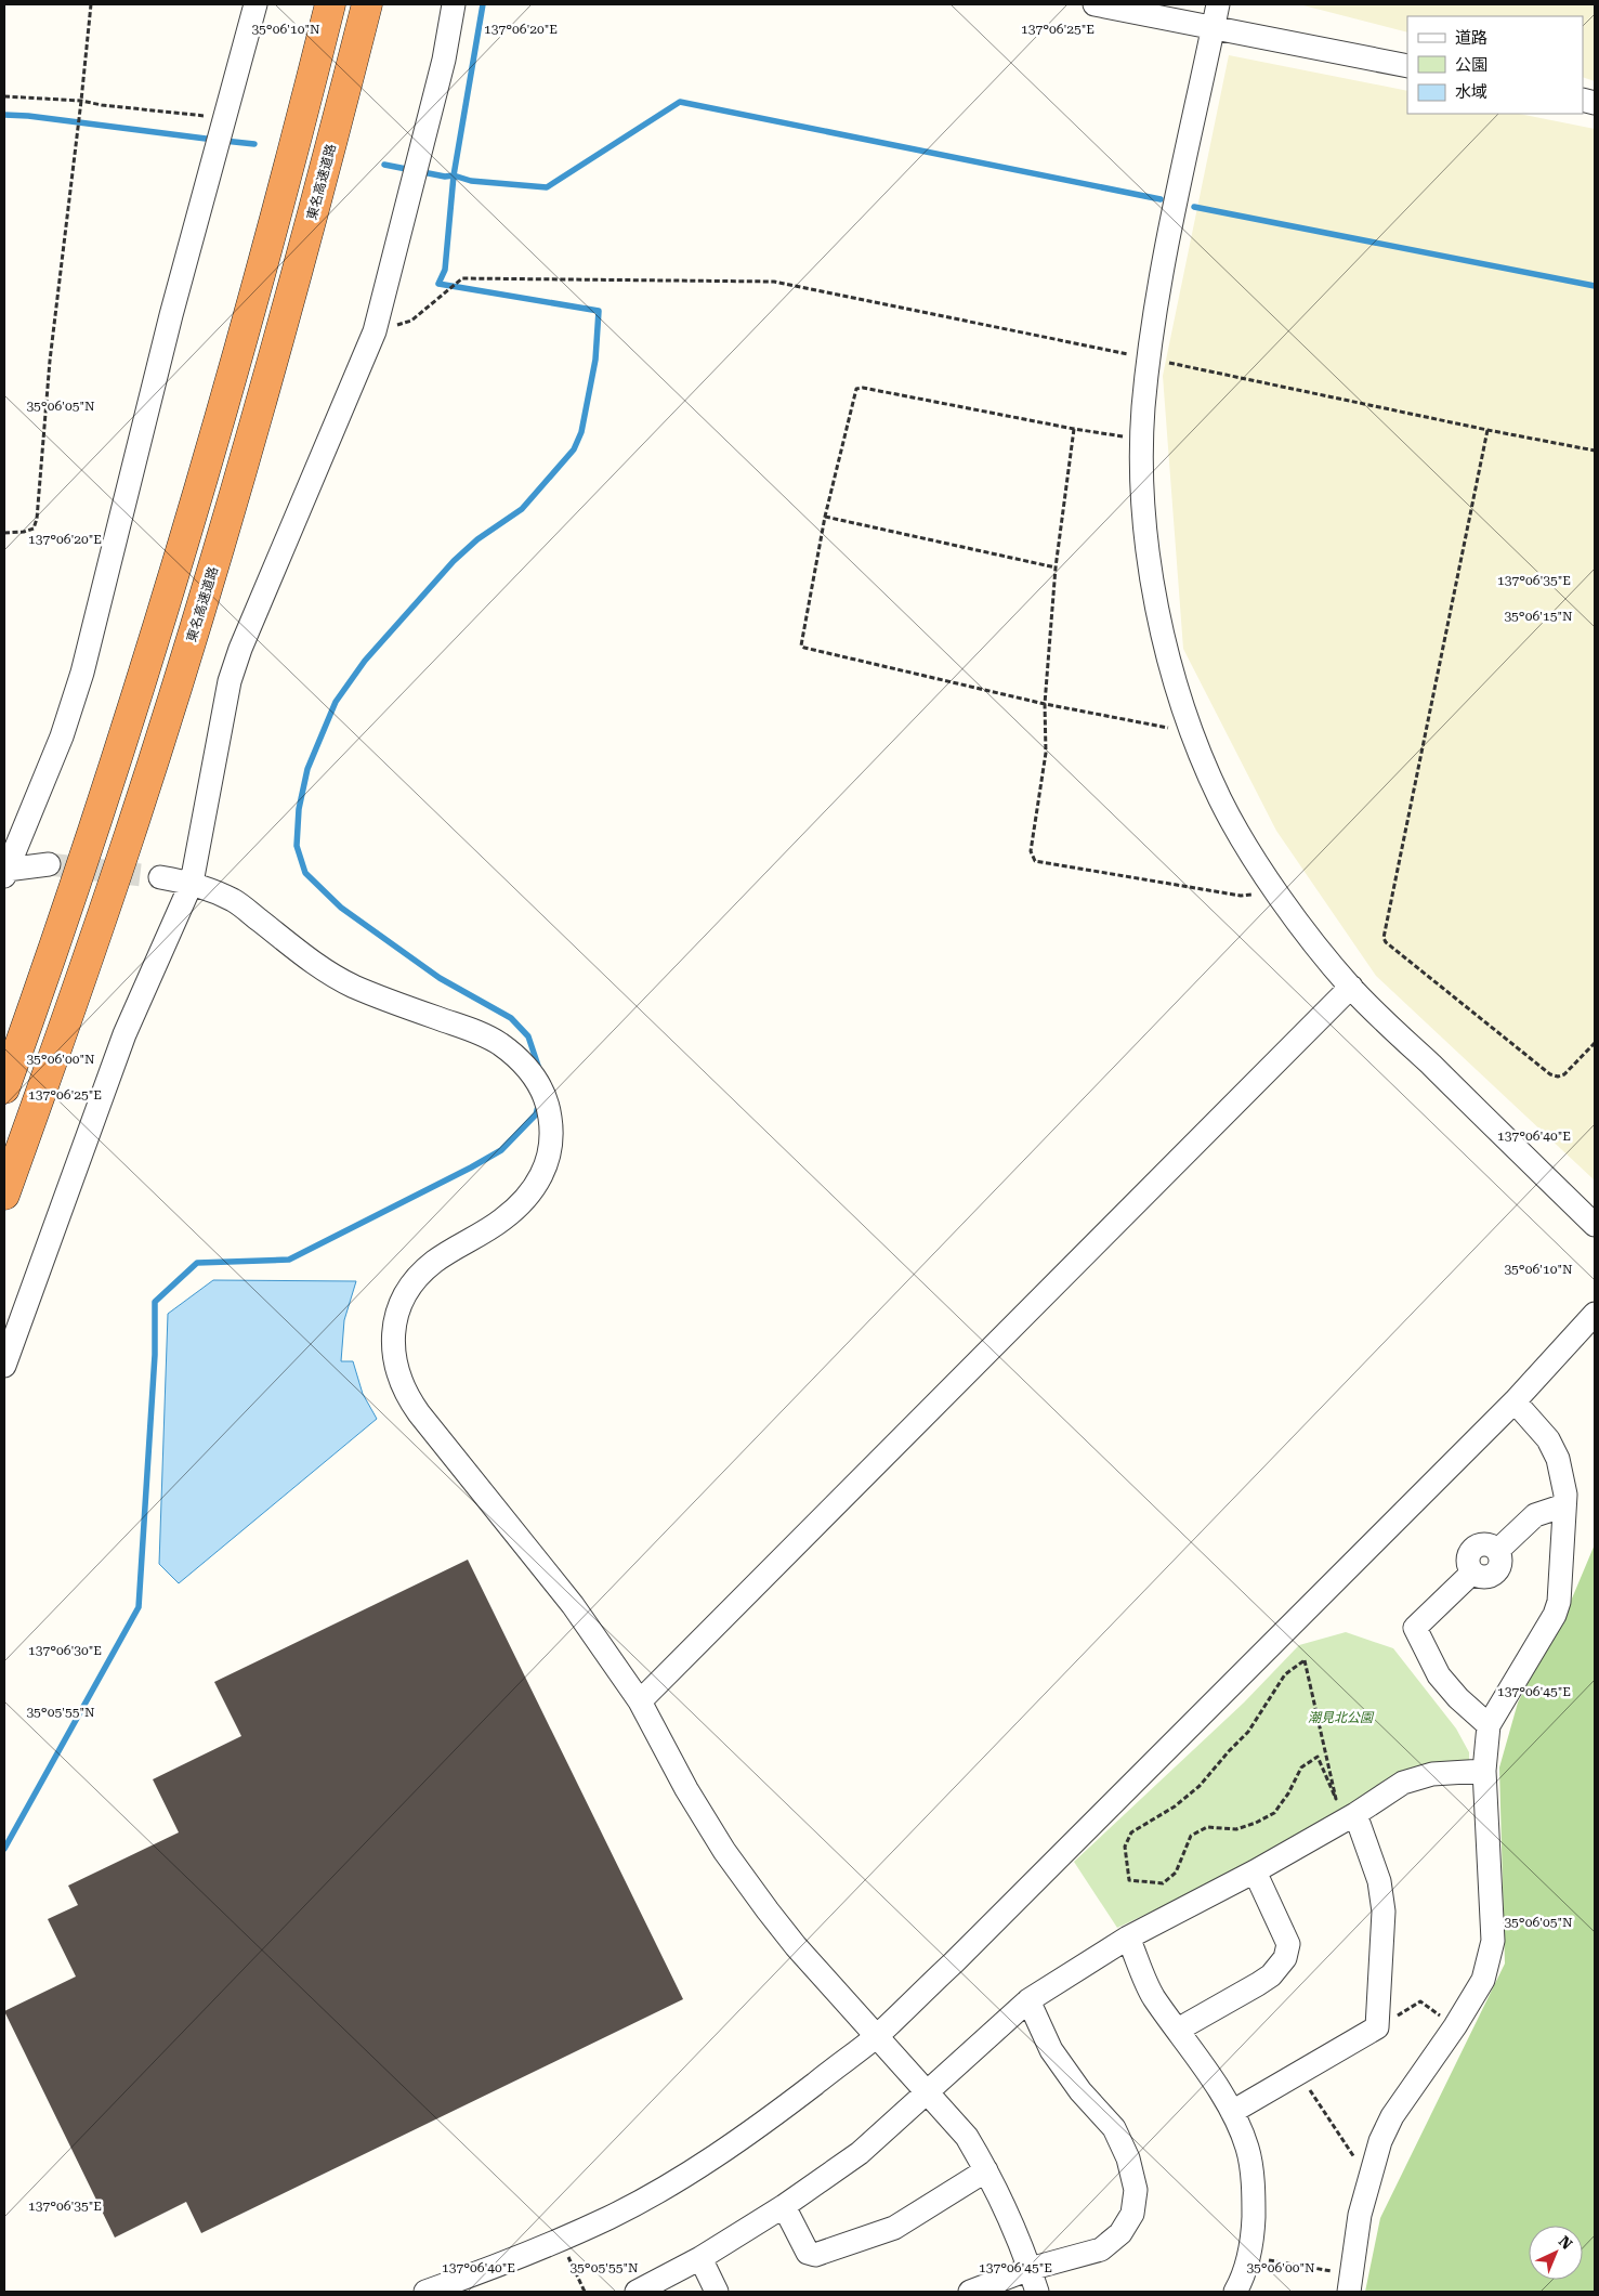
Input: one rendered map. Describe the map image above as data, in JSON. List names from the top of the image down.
{
  "streets": {
    "highway": ["東名高速道路"]
  },
  "parks": ["潮見北公園"],
  "legend": ["道路", "公園", "水域"],
  "north": "top right",
  "coordinates": [
    "35°06'10\"N",
    "137°06'20\"E",
    "137°06'25\"E",
    "35°06'05\"N",
    "137°06'35\"E",
    "35°06'15\"N",
    "35°06'00\"N",
    "137°06'40\"E",
    "137°06'30\"E",
    "137°06'45\"E",
    "35°05'55\"N"
  ]
}
